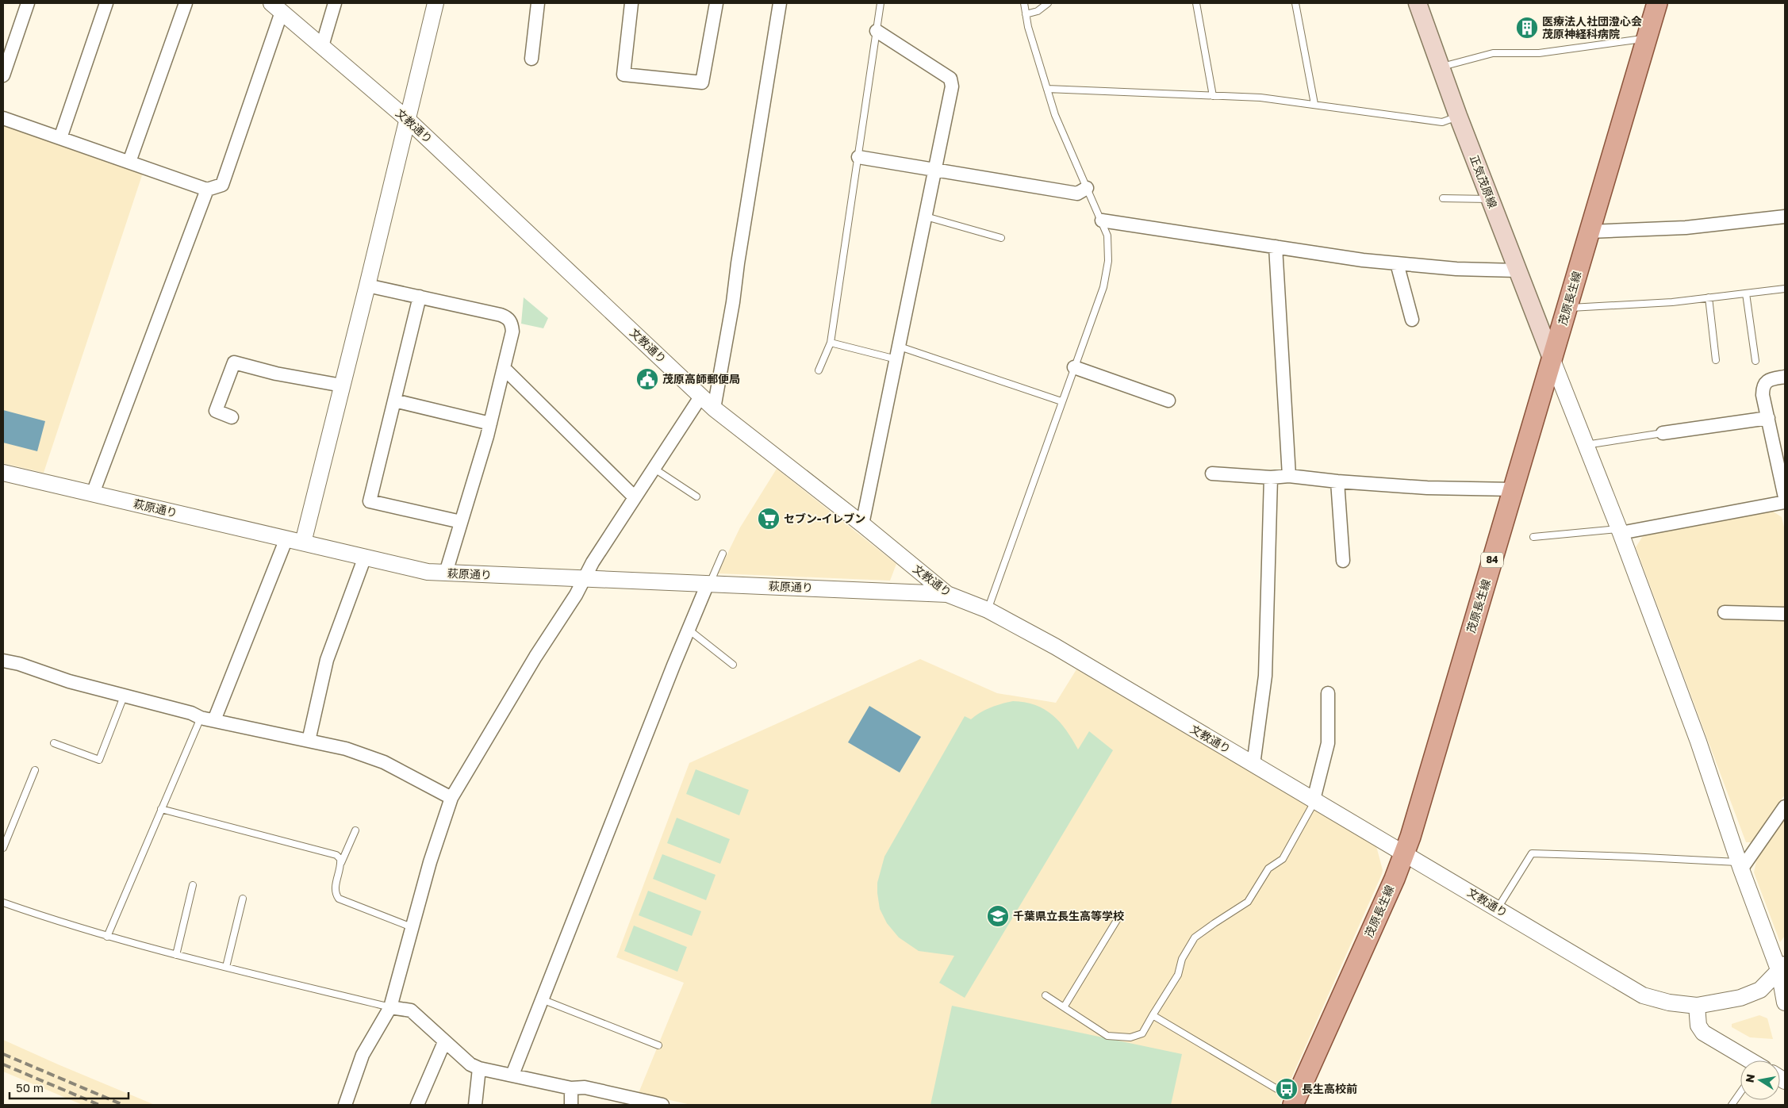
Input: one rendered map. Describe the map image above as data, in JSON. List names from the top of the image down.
{
  "streets": {
    "main road": ["正気茂原線", "茂原長生線", "84"],
    "street": ["文教通り", "萩原通り"]
  },
  "crossings": [
    ["文教通り", "茂原長生線"],
    ["文教通り", "萩原通り"],
    ["正気茂原線", "茂原長生線"]
  ],
  "places": {
    "building": ["医療法人社団澄心会 茂原神経科病院"],
    "public building": ["茂原高師郵便局"],
    "supermarket": ["セブン-イレブン"],
    "school or university": ["千葉県立長生高等学校"],
    "bus stop": ["長生高校前"]
  },
  "scale_bar": "50 m",
  "north": "left"
}
